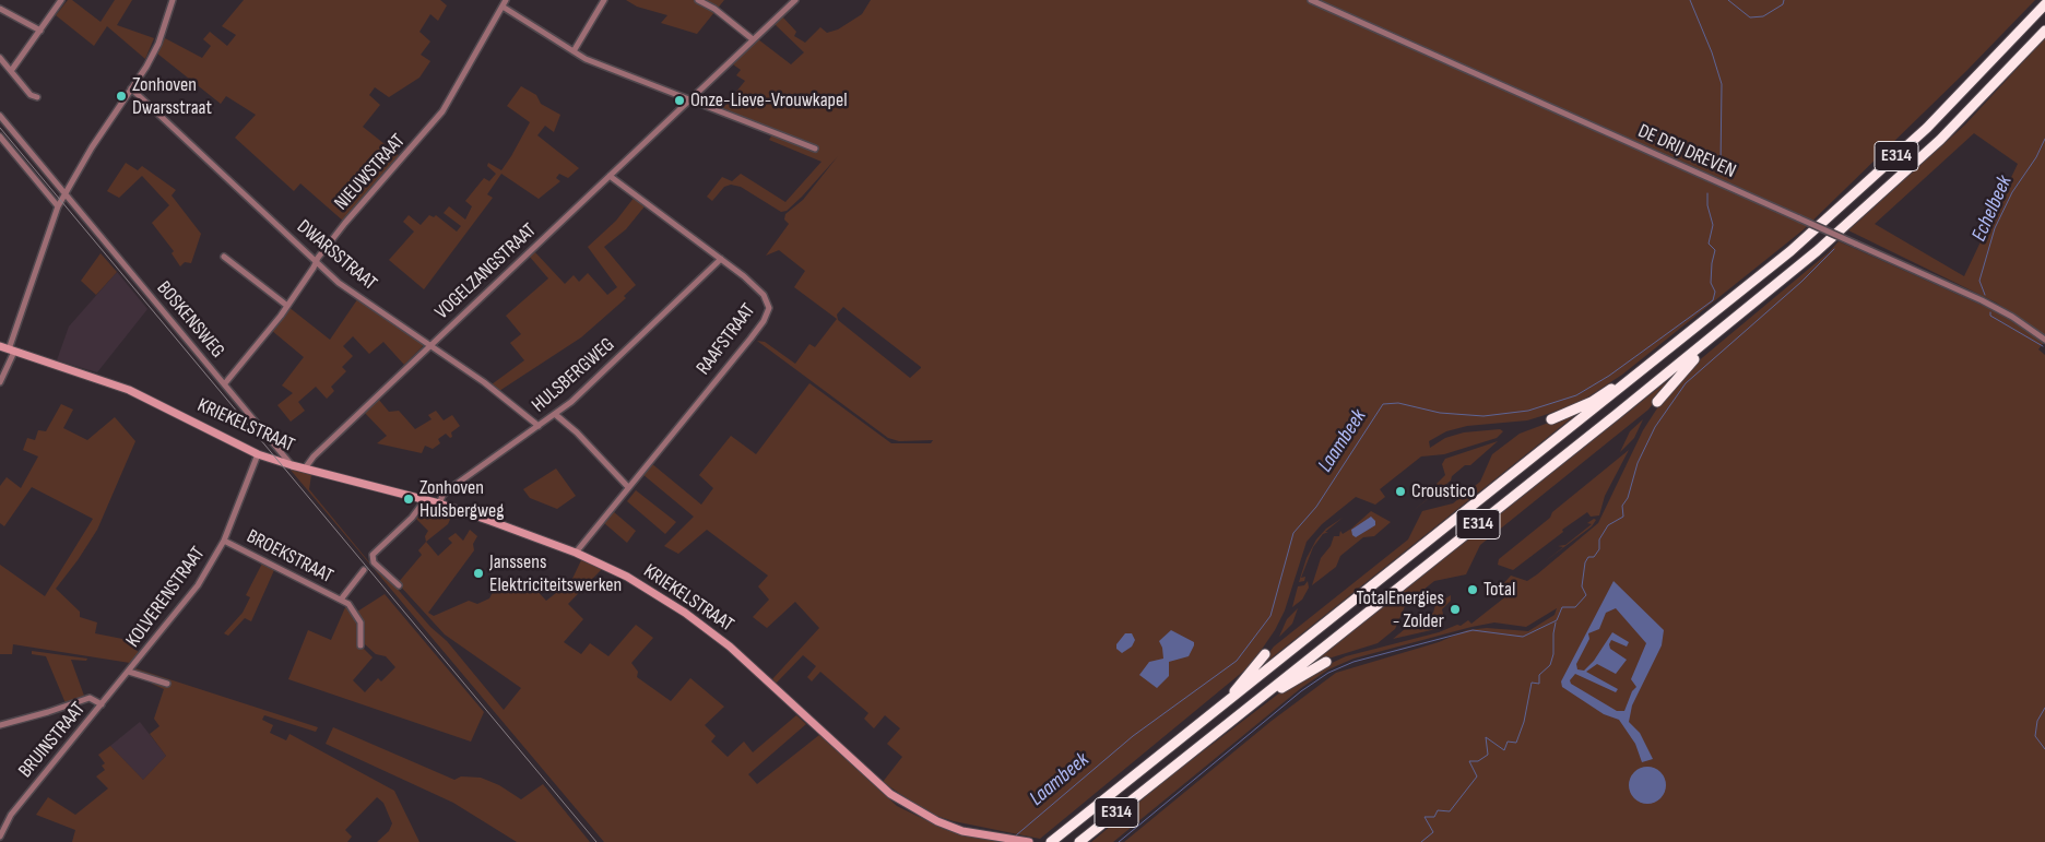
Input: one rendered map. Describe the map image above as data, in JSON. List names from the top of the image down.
{
  "streets": {
    "highway": ["E314"],
    "street": [
      "DE DRIJ DREVEN",
      "NIEUWSTRAAT",
      "DWARSSTRAAT",
      "VOGELZANGSTRAAT",
      "BOSKENSWEG",
      "RAAFSTRAAT",
      "HULSBERGWEG",
      "KRIEKELSTRAAT",
      "BROEKSTRAAT",
      "KOLVERENSTRAAT",
      "BRUINSTRAAT"
    ]
  },
  "crossings": [
    ["NIEUWSTRAAT", "DWARSSTRAAT"],
    ["NIEUWSTRAAT", "BOSKENSWEG"],
    ["DWARSSTRAAT", "VOGELZANGSTRAAT"],
    ["DWARSSTRAAT", "HULSBERGWEG"],
    ["VOGELZANGSTRAAT", "RAAFSTRAAT"],
    ["VOGELZANGSTRAAT", "KRIEKELSTRAAT"],
    ["BOSKENSWEG", "KRIEKELSTRAAT"],
    ["RAAFSTRAAT", "HULSBERGWEG"],
    ["RAAFSTRAAT", "KRIEKELSTRAAT"],
    ["HULSBERGWEG", "KRIEKELSTRAAT"],
    ["KRIEKELSTRAAT", "KOLVERENSTRAAT"],
    ["BROEKSTRAAT", "KOLVERENSTRAAT"],
    ["KOLVERENSTRAAT", "BRUINSTRAAT"]
  ],
  "water": ["Echelbeek", "Laambeek"],
  "places": [
    "Zonhoven Dwarsstraat",
    "Onze-Lieve-Vrouwkapel",
    "Croustico",
    "Zonhoven Hulsbergweg",
    "Janssens Elektriciteitswerken",
    "Total",
    "TotalEnergies - Zolder"
  ]
}
